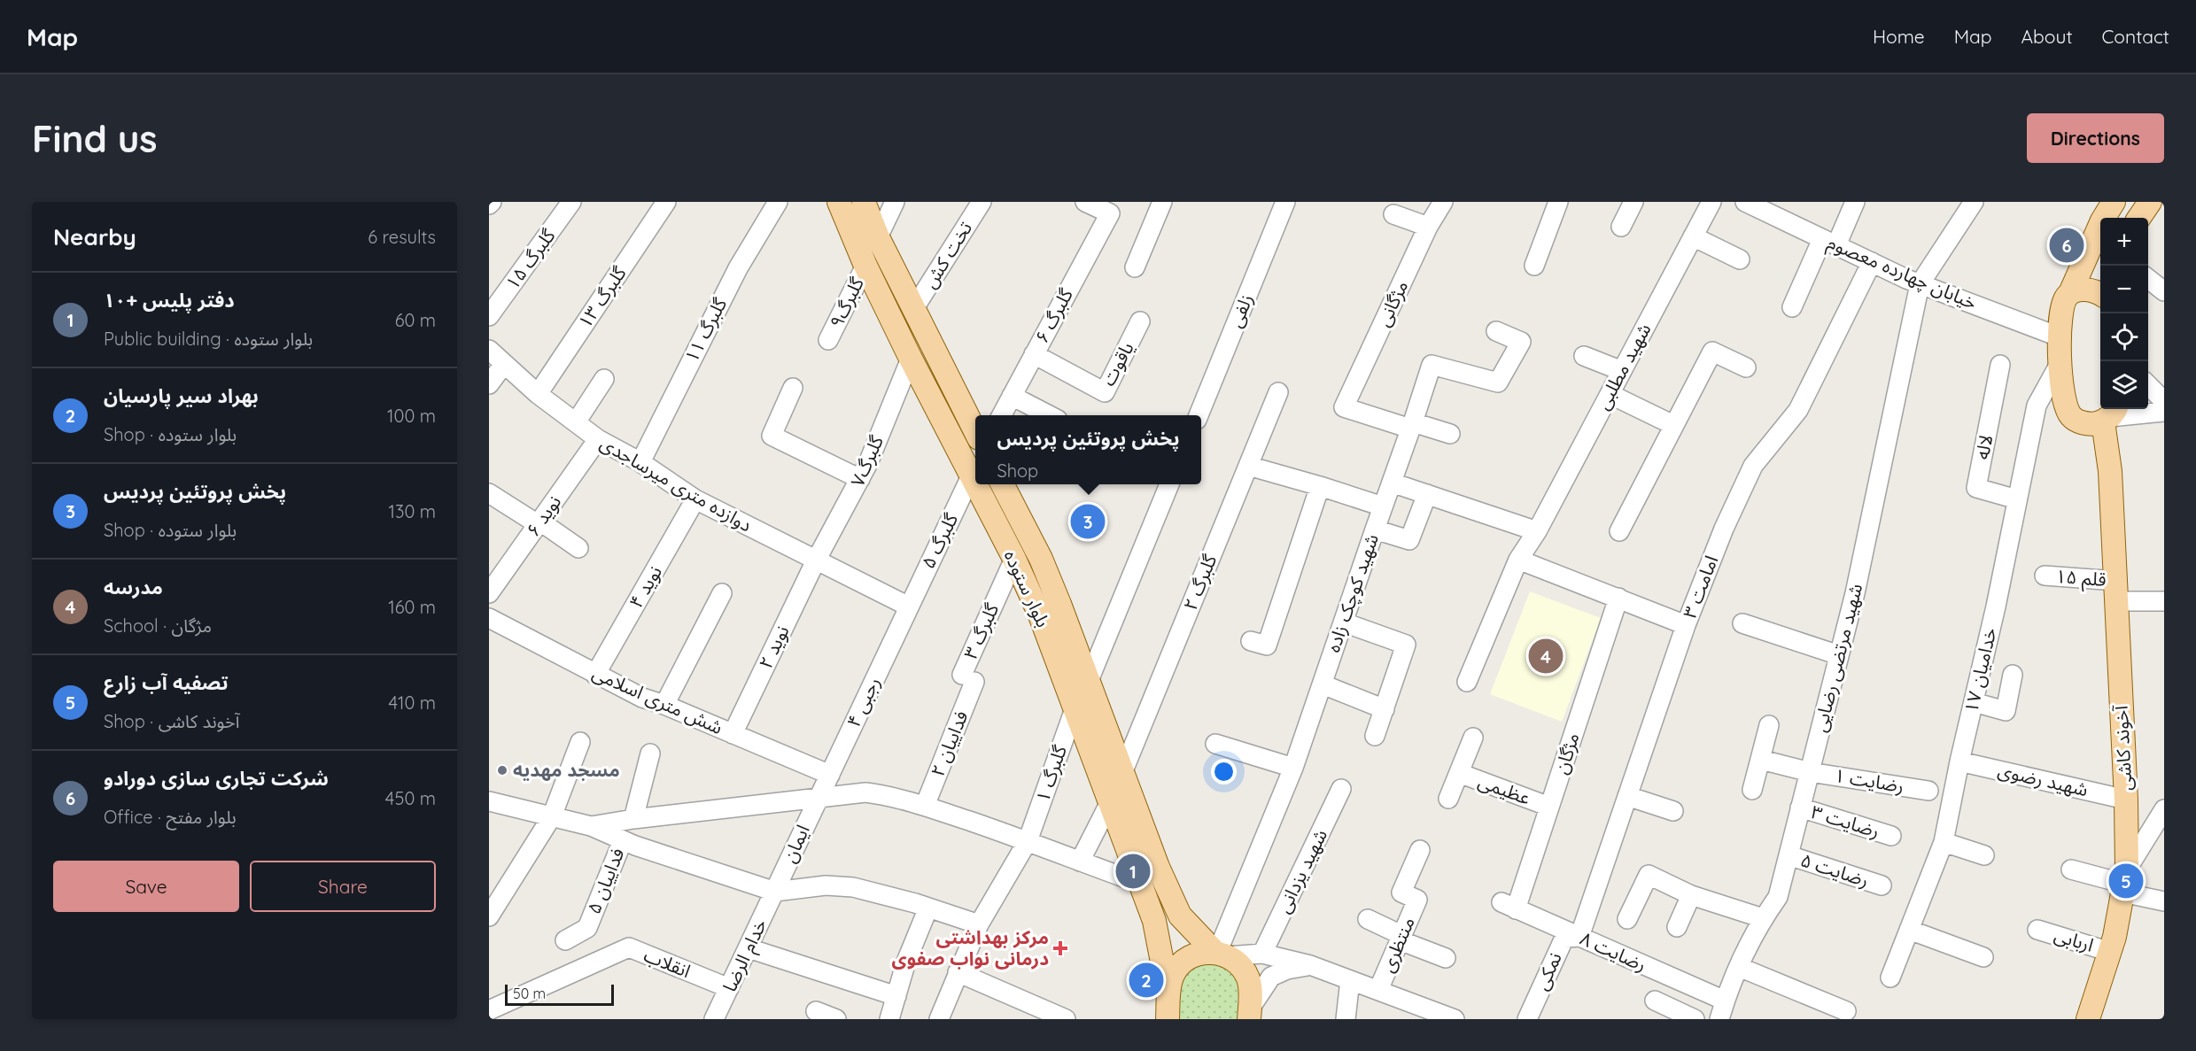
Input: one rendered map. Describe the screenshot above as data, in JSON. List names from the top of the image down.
{
  "streets": {
    "main road": ["بلوار ستوده", "آخوند کاشی"],
    "street": [
      "تخت کش",
      "گلبرگ ۱۵",
      "خیابان چهارده معصوم",
      "گلبرگ ۱۳",
      "گلبرگ۹",
      "مژگانی",
      "زلفی",
      "گلبرگ ۶",
      "گلبرگ ۱۱",
      "یاقوت",
      "شهید مطلبی",
      "لاله",
      "گلبرگ۷",
      "دوازده متری میرساجدی",
      "نوید ۶",
      "گلبرگ ۵",
      "قلم ۱۵",
      "گلبرگ ۲",
      "نوید ۴",
      "امامت ۳",
      "شهید کوچک زاده",
      "گلبرگ ۳",
      "نوید ۲",
      "شهید مرتضی رضایی",
      "خدامیان ۱۷",
      "شش متری اسلامی",
      "رجبی ۴",
      "فداییان ۲",
      "مژگان",
      "گلبرگ ۱",
      "شهید رضوی",
      "رضایت ۱",
      "عظیمی",
      "رضایت ۳",
      "ایمان",
      "رضایت ۵",
      "شهید یزدانی",
      "فداییان ۵",
      "اربابی",
      "منتظری",
      "رضایت ۸",
      "خدام الرضا",
      "انقلاب",
      "نمکی"
    ]
  },
  "crossings": [
    ["خیابان چهارده معصوم", "امامت ۳"],
    ["خیابان چهارده معصوم", "شهید مرتضی رضایی"],
    ["گلبرگ ۱۳", "دوازده متری میرساجدی"],
    ["گلبرگ۹", "بلوار ستوده"],
    ["مژگانی", "شهید کوچک زاده"],
    ["گلبرگ ۶", "یاقوت"],
    ["گلبرگ ۱۱", "دوازده متری میرساجدی"],
    ["لاله", "خدامیان ۱۷"],
    ["گلبرگ۷", "دوازده متری میرساجدی"],
    ["گلبرگ۷", "بلوار ستوده"],
    ["گلبرگ۷", "نوید ۲"],
    ["دوازده متری میرساجدی", "نوید ۶"],
    ["دوازده متری میرساجدی", "گلبرگ ۵"],
    ["دوازده متری میرساجدی", "نوید ۴"],
    ["دوازده متری میرساجدی", "نوید ۲"],
    ["دوازده متری میرساجدی", "رجبی ۴"],
    ["گلبرگ ۵", "بلوار ستوده"],
    ["گلبرگ ۵", "رجبی ۴"],
    ["قلم ۱۵", "آخوند کاشی"],
    ["گلبرگ ۲", "بلوار ستوده"],
    ["نوید ۴", "شش متری اسلامی"],
    ["امامت ۳", "رضایت ۸"],
    ["امامت ۳", "نمکی"],
    ["بلوار ستوده", "شهید کوچک زاده"],
    ["بلوار ستوده", "گلبرگ ۳"],
    ["بلوار ستوده", "گلبرگ ۱"],
    ["گلبرگ ۳", "فداییان ۲"],
    ["نوید ۲", "شش متری اسلامی"],
    ["شهید مرتضی رضایی", "رضایت ۱"],
    ["شهید مرتضی رضایی", "رضایت ۳"],
    ["شهید مرتضی رضایی", "رضایت ۵"],
    ["شهید مرتضی رضایی", "رضایت ۸"],
    ["خدامیان ۱۷", "شهید رضوی"],
    ["شش متری اسلامی", "رجبی ۴"],
    ["رجبی ۴", "ایمان"],
    ["آخوند کاشی", "شهید رضوی"],
    ["آخوند کاشی", "اربابی"],
    ["مژگان", "عظیمی"],
    ["مژگان", "رضایت ۸"],
    ["ایمان", "خدام الرضا"],
    ["رضایت ۸", "نمکی"],
    ["خدام الرضا", "انقلاب"]
  ],
  "places": {
    "other": ["مسجد مهدیه"],
    "health": ["مرکز بهداشتی درمانی نواب صفوی"]
  },
  "scale_bar": "50 m",
  "page": {
    "header": "Map",
    "nav": [
      "Home",
      "Map",
      "About",
      "Contact"
    ],
    "buttons": [
      "Directions",
      ["Save", "Share"]
    ],
    "title": "Find us",
    "heading": ["Nearby", "6 results"],
    "map_buttons": ["+", "−"],
    "pins": [
      "6",
      "3",
      "4",
      "1",
      "5",
      "2"
    ],
    "list": [
      {
        "mark": "1",
        "name": "دفتر پلیس +۱۰",
        "note": "Public building · بلوار ستوده",
        "value": "60 m"
      },
      {
        "mark": "2",
        "name": "بهراد سیر پارسیان",
        "note": "Shop · بلوار ستوده",
        "value": "100 m"
      },
      {
        "mark": "3",
        "name": "پخش پروتئین پردیس",
        "note": "Shop · بلوار ستوده",
        "value": "130 m"
      },
      {
        "mark": "4",
        "name": "مدرسه",
        "note": "School · مژگان",
        "value": "160 m"
      },
      {
        "mark": "5",
        "name": "تصفیه آب زارع",
        "note": "Shop · آخوند کاشی",
        "value": "410 m"
      },
      {
        "mark": "6",
        "name": "شرکت تجاری سازی دورادو",
        "note": "Office · بلوار مفتح",
        "value": "450 m"
      }
    ],
    "popup": ["پخش پروتئین پردیس", "Shop"],
    "scale": "50 m"
  }
}
